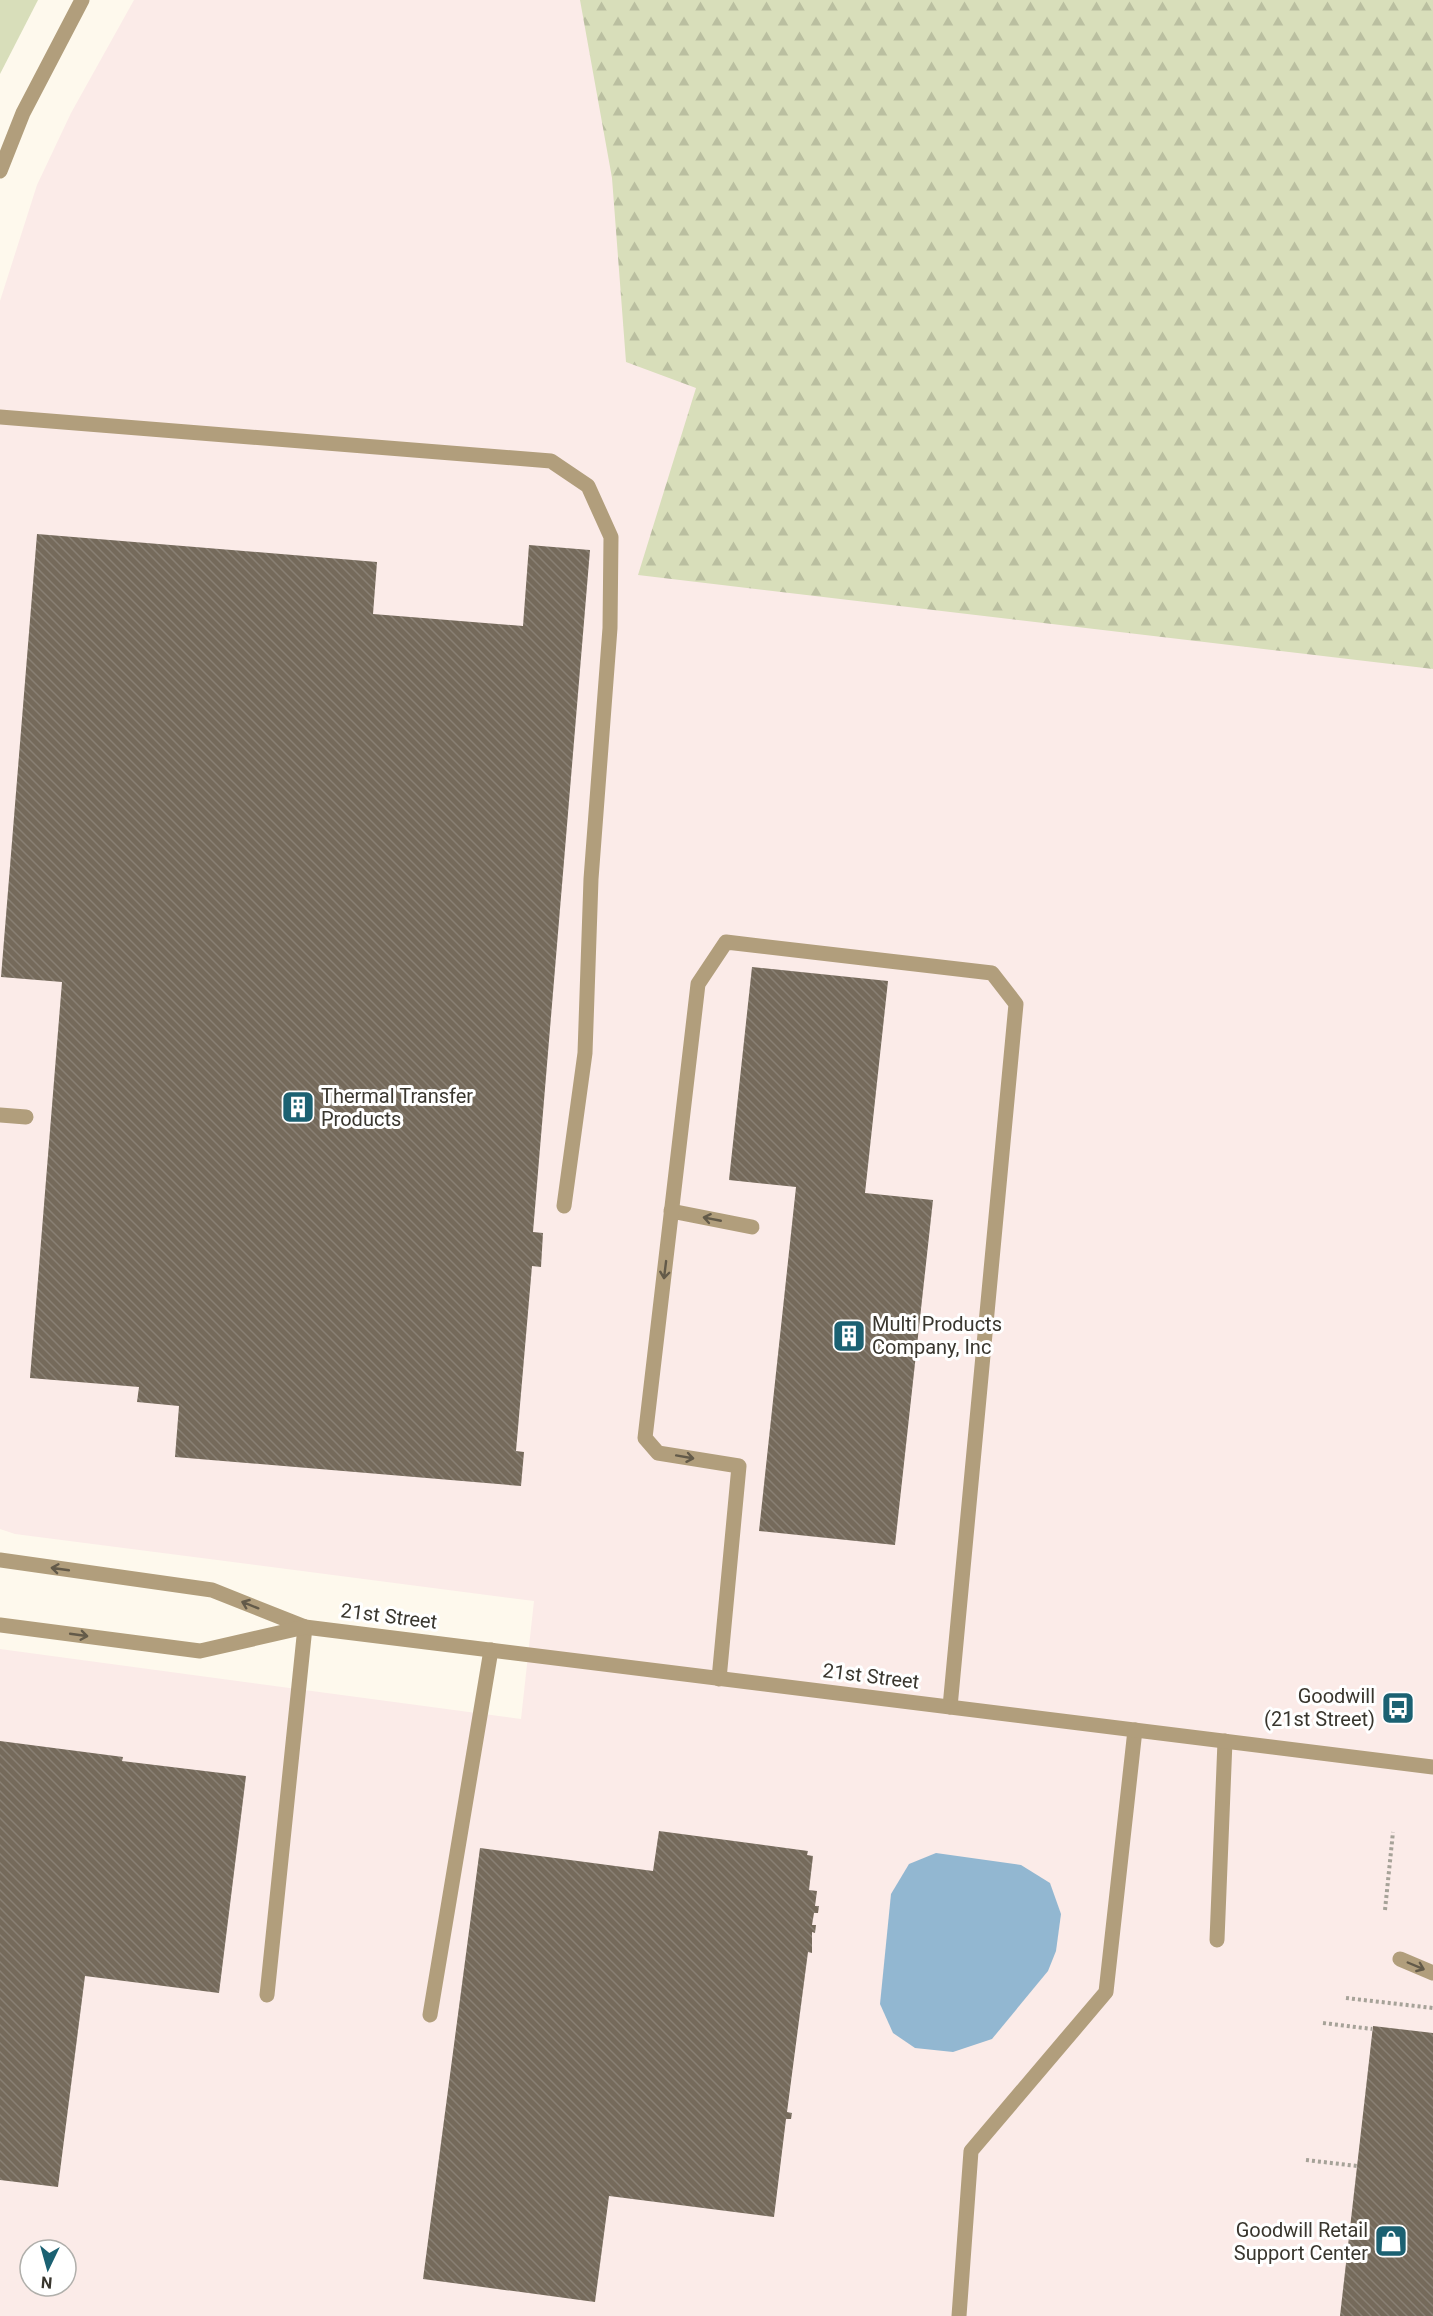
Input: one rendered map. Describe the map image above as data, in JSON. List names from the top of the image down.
{
  "streets": {
    "street": ["21st Street"]
  },
  "places": {
    "building": ["Thermal Transfer Products", "Multi Products Company, Inc"],
    "bus stop": ["Goodwill (21st Street)"],
    "shop": ["Goodwill Retail Support Center"]
  },
  "north": "bottom"
}
